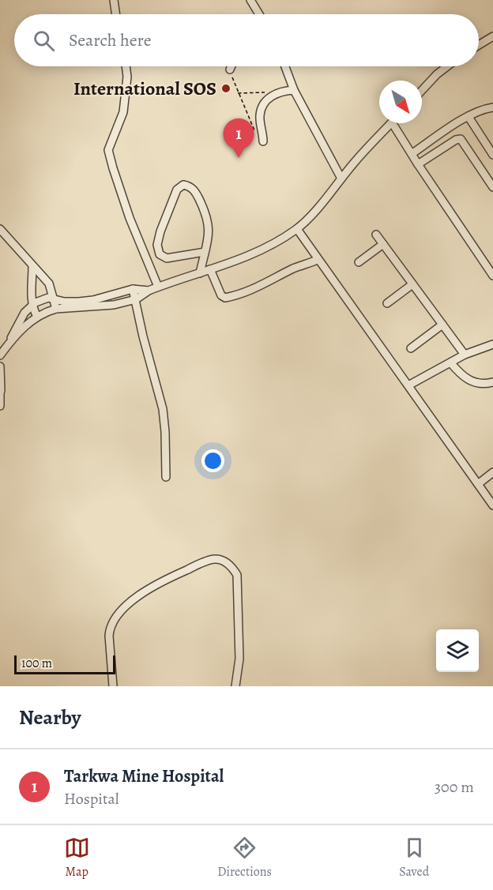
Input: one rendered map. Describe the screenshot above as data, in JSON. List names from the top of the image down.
{
  "places": ["International SOS"],
  "scale_bar": "100 m",
  "north": "bottom right",
  "page": {
    "search": "Search here",
    "pins": "1",
    "scale": "100 m",
    "heading": "Nearby",
    "list": [
      {
        "mark": "1",
        "name": "Tarkwa Mine Hospital",
        "note": "Hospital",
        "value": "300 m"
      }
    ],
    "nav": ["Map", "Directions", "Saved"]
  }
}
